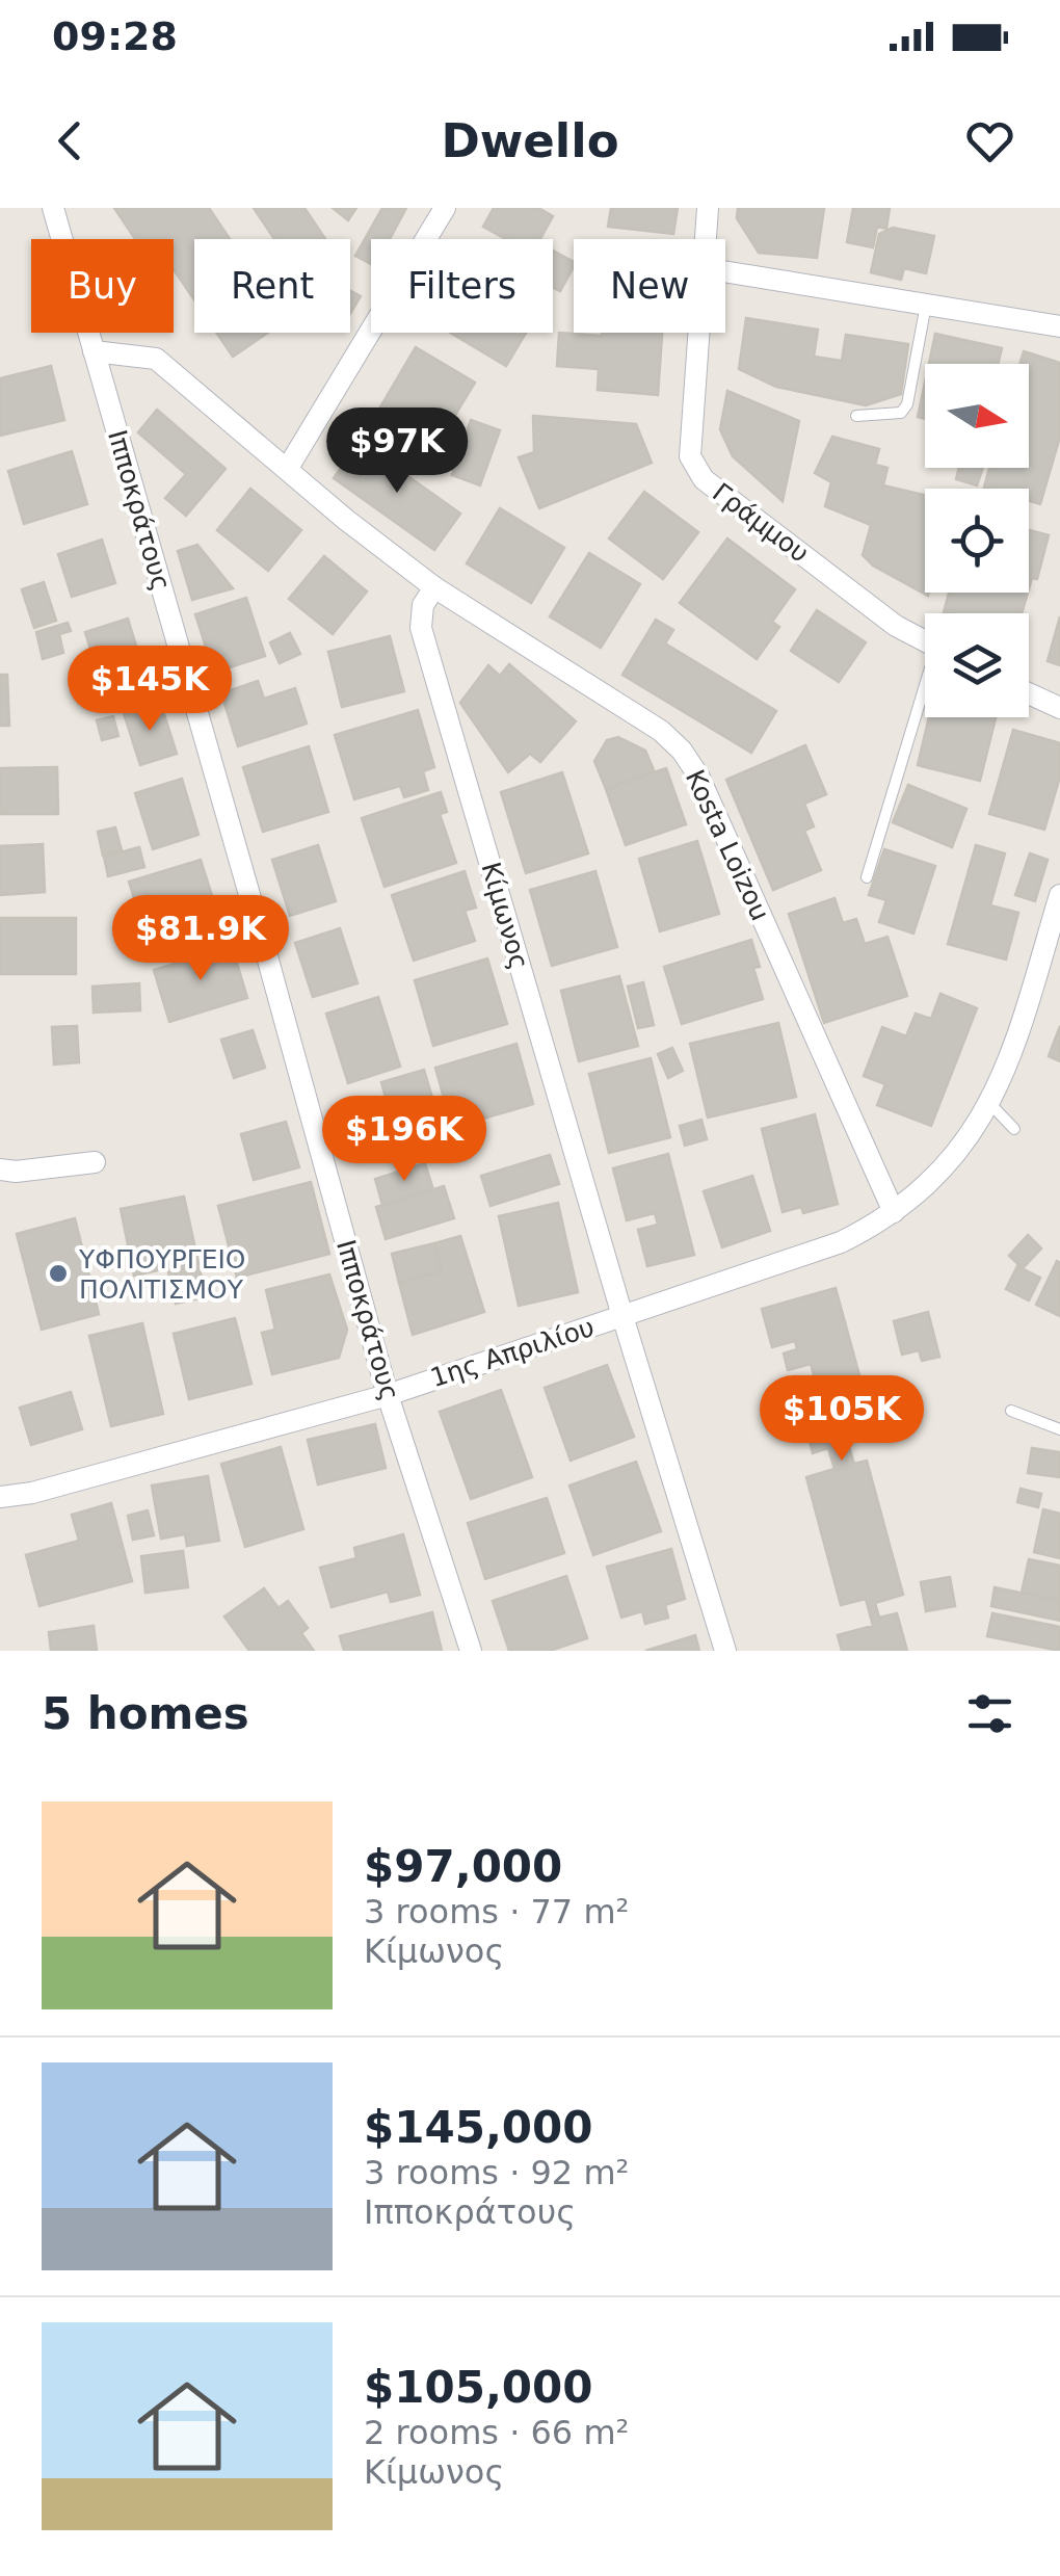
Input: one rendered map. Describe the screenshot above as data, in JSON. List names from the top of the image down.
{
  "streets": {
    "street": [
      "Ιπποκράτους",
      "Γράμμου",
      "Kosta Loizou",
      "Κίμωνος",
      "1ης Απριλίου"
    ]
  },
  "crossings": [
    ["Ιπποκράτους", "1ης Απριλίου"],
    ["Kosta Loizou", "Κίμωνος"],
    ["Kosta Loizou", "1ης Απριλίου"],
    ["Κίμωνος", "1ης Απριλίου"]
  ],
  "places": ["ΥΦΠΟΥΡΓΕΙΟ ΠΟΛΙΤΙΣΜΟΥ"],
  "north": "right",
  "page": {
    "status": "09:28",
    "header": "Dwello",
    "chip": [
      "Buy",
      "Rent",
      "Filters",
      "New"
    ],
    "price": [
      "$97K",
      "$145K",
      "$81.9K",
      "$196K",
      "$105K"
    ],
    "heading": "5 homes",
    "list": [
      {
        "name": "$97,000",
        "note": "3 rooms · 77 m² · Κίμωνος"
      },
      {
        "name": "$145,000",
        "note": "3 rooms · 92 m² · Ιπποκράτους"
      },
      {
        "name": "$105,000",
        "note": "2 rooms · 66 m² · Κίμωνος"
      }
    ]
  }
}
